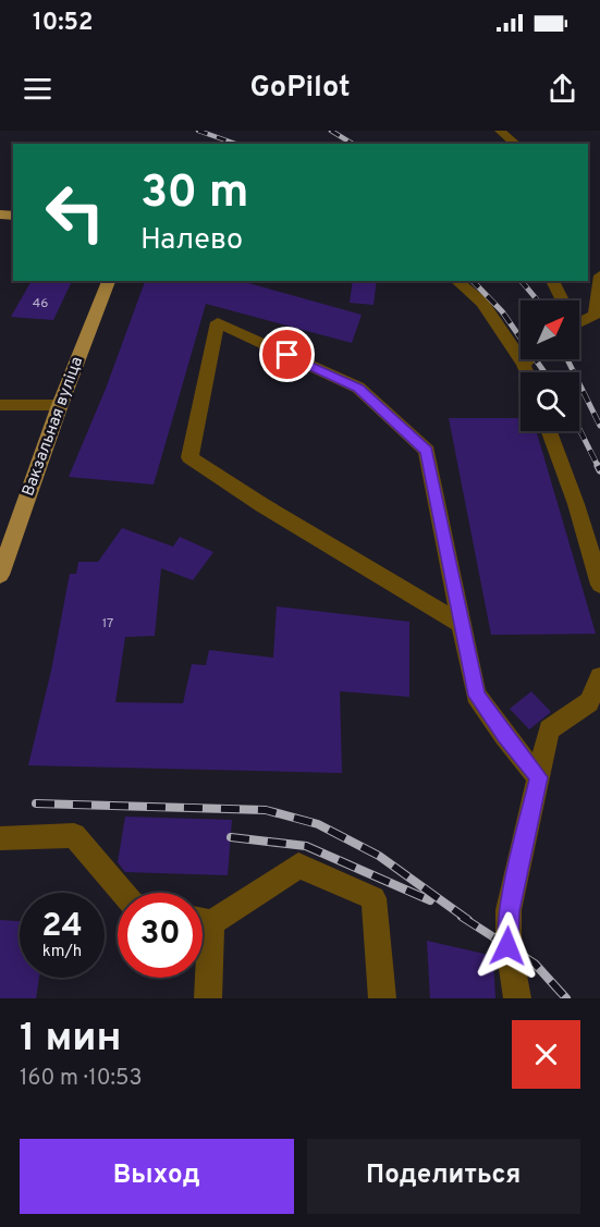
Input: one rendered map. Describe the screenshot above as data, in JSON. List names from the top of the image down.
{
  "streets": {
    "main road": ["Вакзальная вуліца"]
  },
  "house_numbers": ["46", "17"],
  "north": "top right",
  "page": {
    "status": "10:52",
    "header": "GoPilot",
    "turn": ["30 m", "Налево"],
    "speed": "24 km/h",
    "limit": "30",
    "heading": ["1 мин", "160 m · 10:53"],
    "buttons": ["Выход", "Поделиться"]
  }
}
